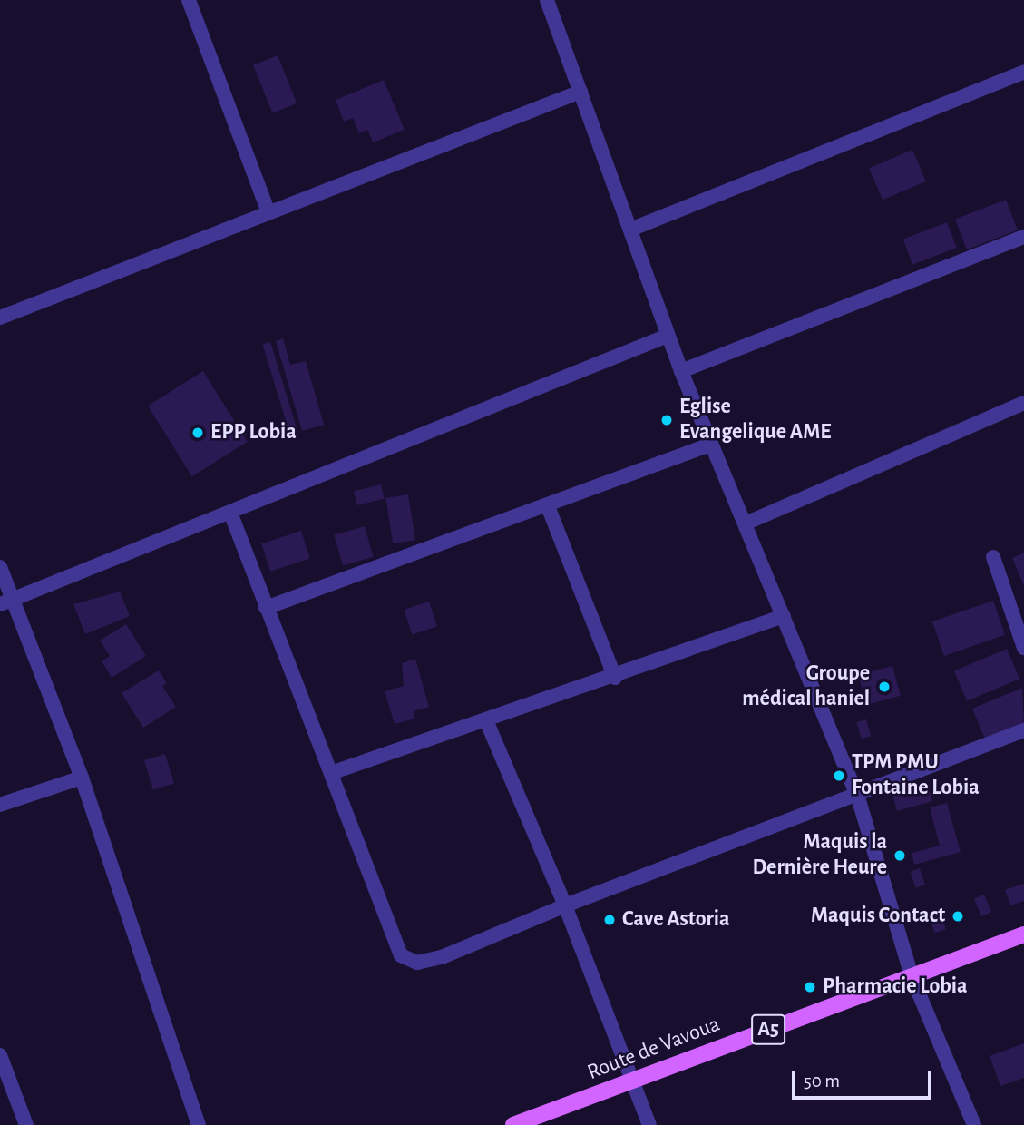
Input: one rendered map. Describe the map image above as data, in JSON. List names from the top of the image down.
{
  "streets": {
    "main road": ["A5", "Route de Vavoua"]
  },
  "places": [
    "Eglise Evangelique AME",
    "EPP Lobia",
    "Groupe médical haniel",
    "TPM PMU Fontaine Lobia",
    "Maquis la Dernière Heure",
    "Maquis Contact",
    "Cave Astoria",
    "Pharmacie Lobia"
  ],
  "scale_bar": "50 m"
}
